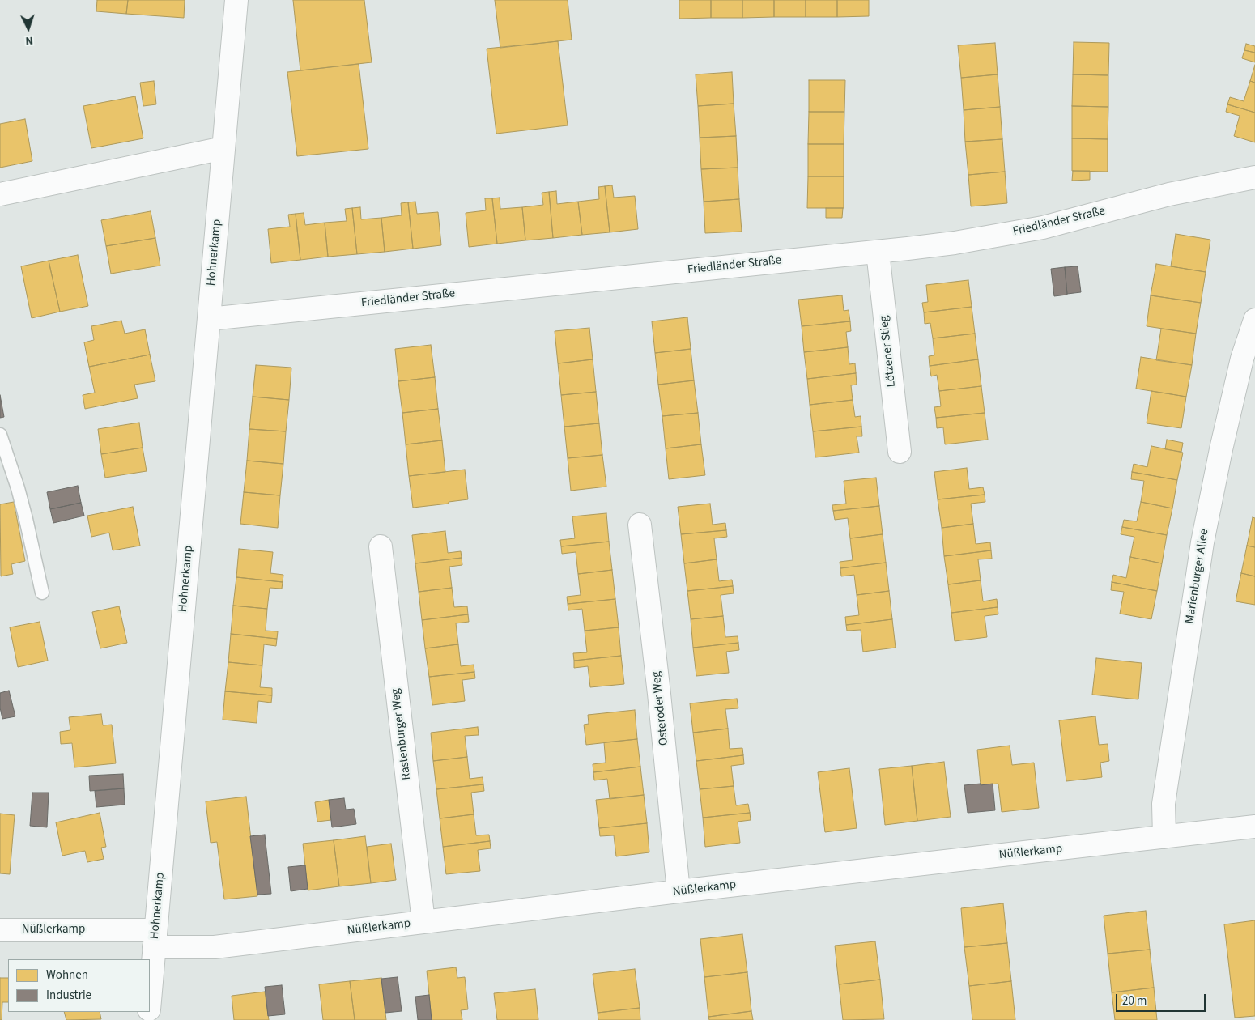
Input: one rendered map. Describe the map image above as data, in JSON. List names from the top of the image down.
{
  "streets": {
    "street": [
      "Friedländer Straße",
      "Hohnerkamp",
      "Lötzener Stieg",
      "Marienburger Allee",
      "Osteroder Weg",
      "Rastenburger Weg",
      "Nüßlerkamp"
    ]
  },
  "crossings": [
    ["Friedländer Straße", "Hohnerkamp"],
    ["Friedländer Straße", "Lötzener Stieg"],
    ["Hohnerkamp", "Nüßlerkamp"],
    ["Marienburger Allee", "Nüßlerkamp"],
    ["Osteroder Weg", "Nüßlerkamp"],
    ["Rastenburger Weg", "Nüßlerkamp"]
  ],
  "legend": ["Wohnen", "Industrie"],
  "scale_bar": "20 m",
  "north": "bottom"
}
